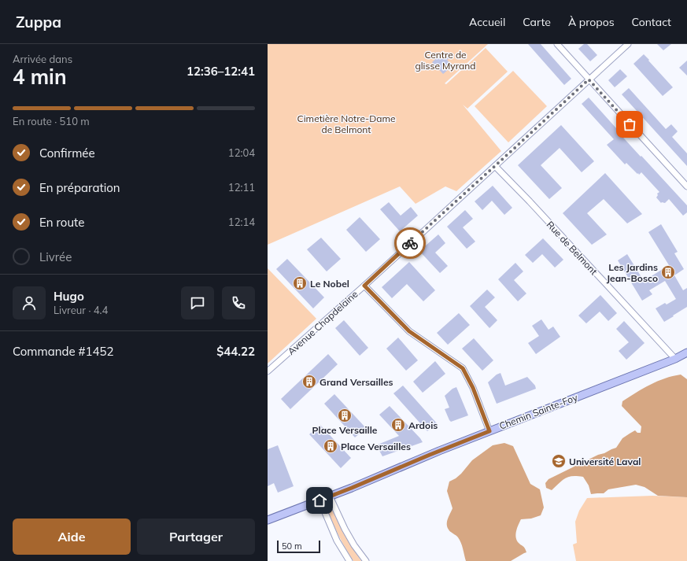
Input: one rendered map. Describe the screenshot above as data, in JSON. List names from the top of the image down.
{
  "streets": {
    "main road": ["Chemin Sainte-Foy"],
    "street": ["Rue de Belmont", "Avenue Chapdelaine"]
  },
  "crossings": [
    ["Rue de Belmont", "Avenue Chapdelaine"],
    ["Rue de Belmont", "Chemin Sainte-Foy"]
  ],
  "parks": ["Centre de glisse Myrand", "Cimetière Notre-Dame de Belmont"],
  "places": {
    "building": [
      "Les Jardins Jean-Bosco",
      "Le Nobel",
      "Grand Versailles",
      "Place Versaille",
      "Ardois",
      "Place Versailles"
    ],
    "school or university": ["Université Laval"]
  },
  "scale_bar": "50 m",
  "page": {
    "header": "Zuppa",
    "nav": [
      "Accueil",
      "Carte",
      "À propos",
      "Contact"
    ],
    "heading": ["4 min", "Arrivée dans", "12:36–12:41"],
    "panel": [
      "Hugo",
      "Livreur · 4.4",
      "Commande #1452",
      "$44.22"
    ],
    "bar": "En route · 510 m",
    "list": [
      ["Confirmée", "12:04"],
      ["En préparation", "12:11"],
      ["En route", "12:14"],
      "Livrée"
    ],
    "buttons": ["Aide", "Partager"],
    "scale": "50 m"
  }
}
